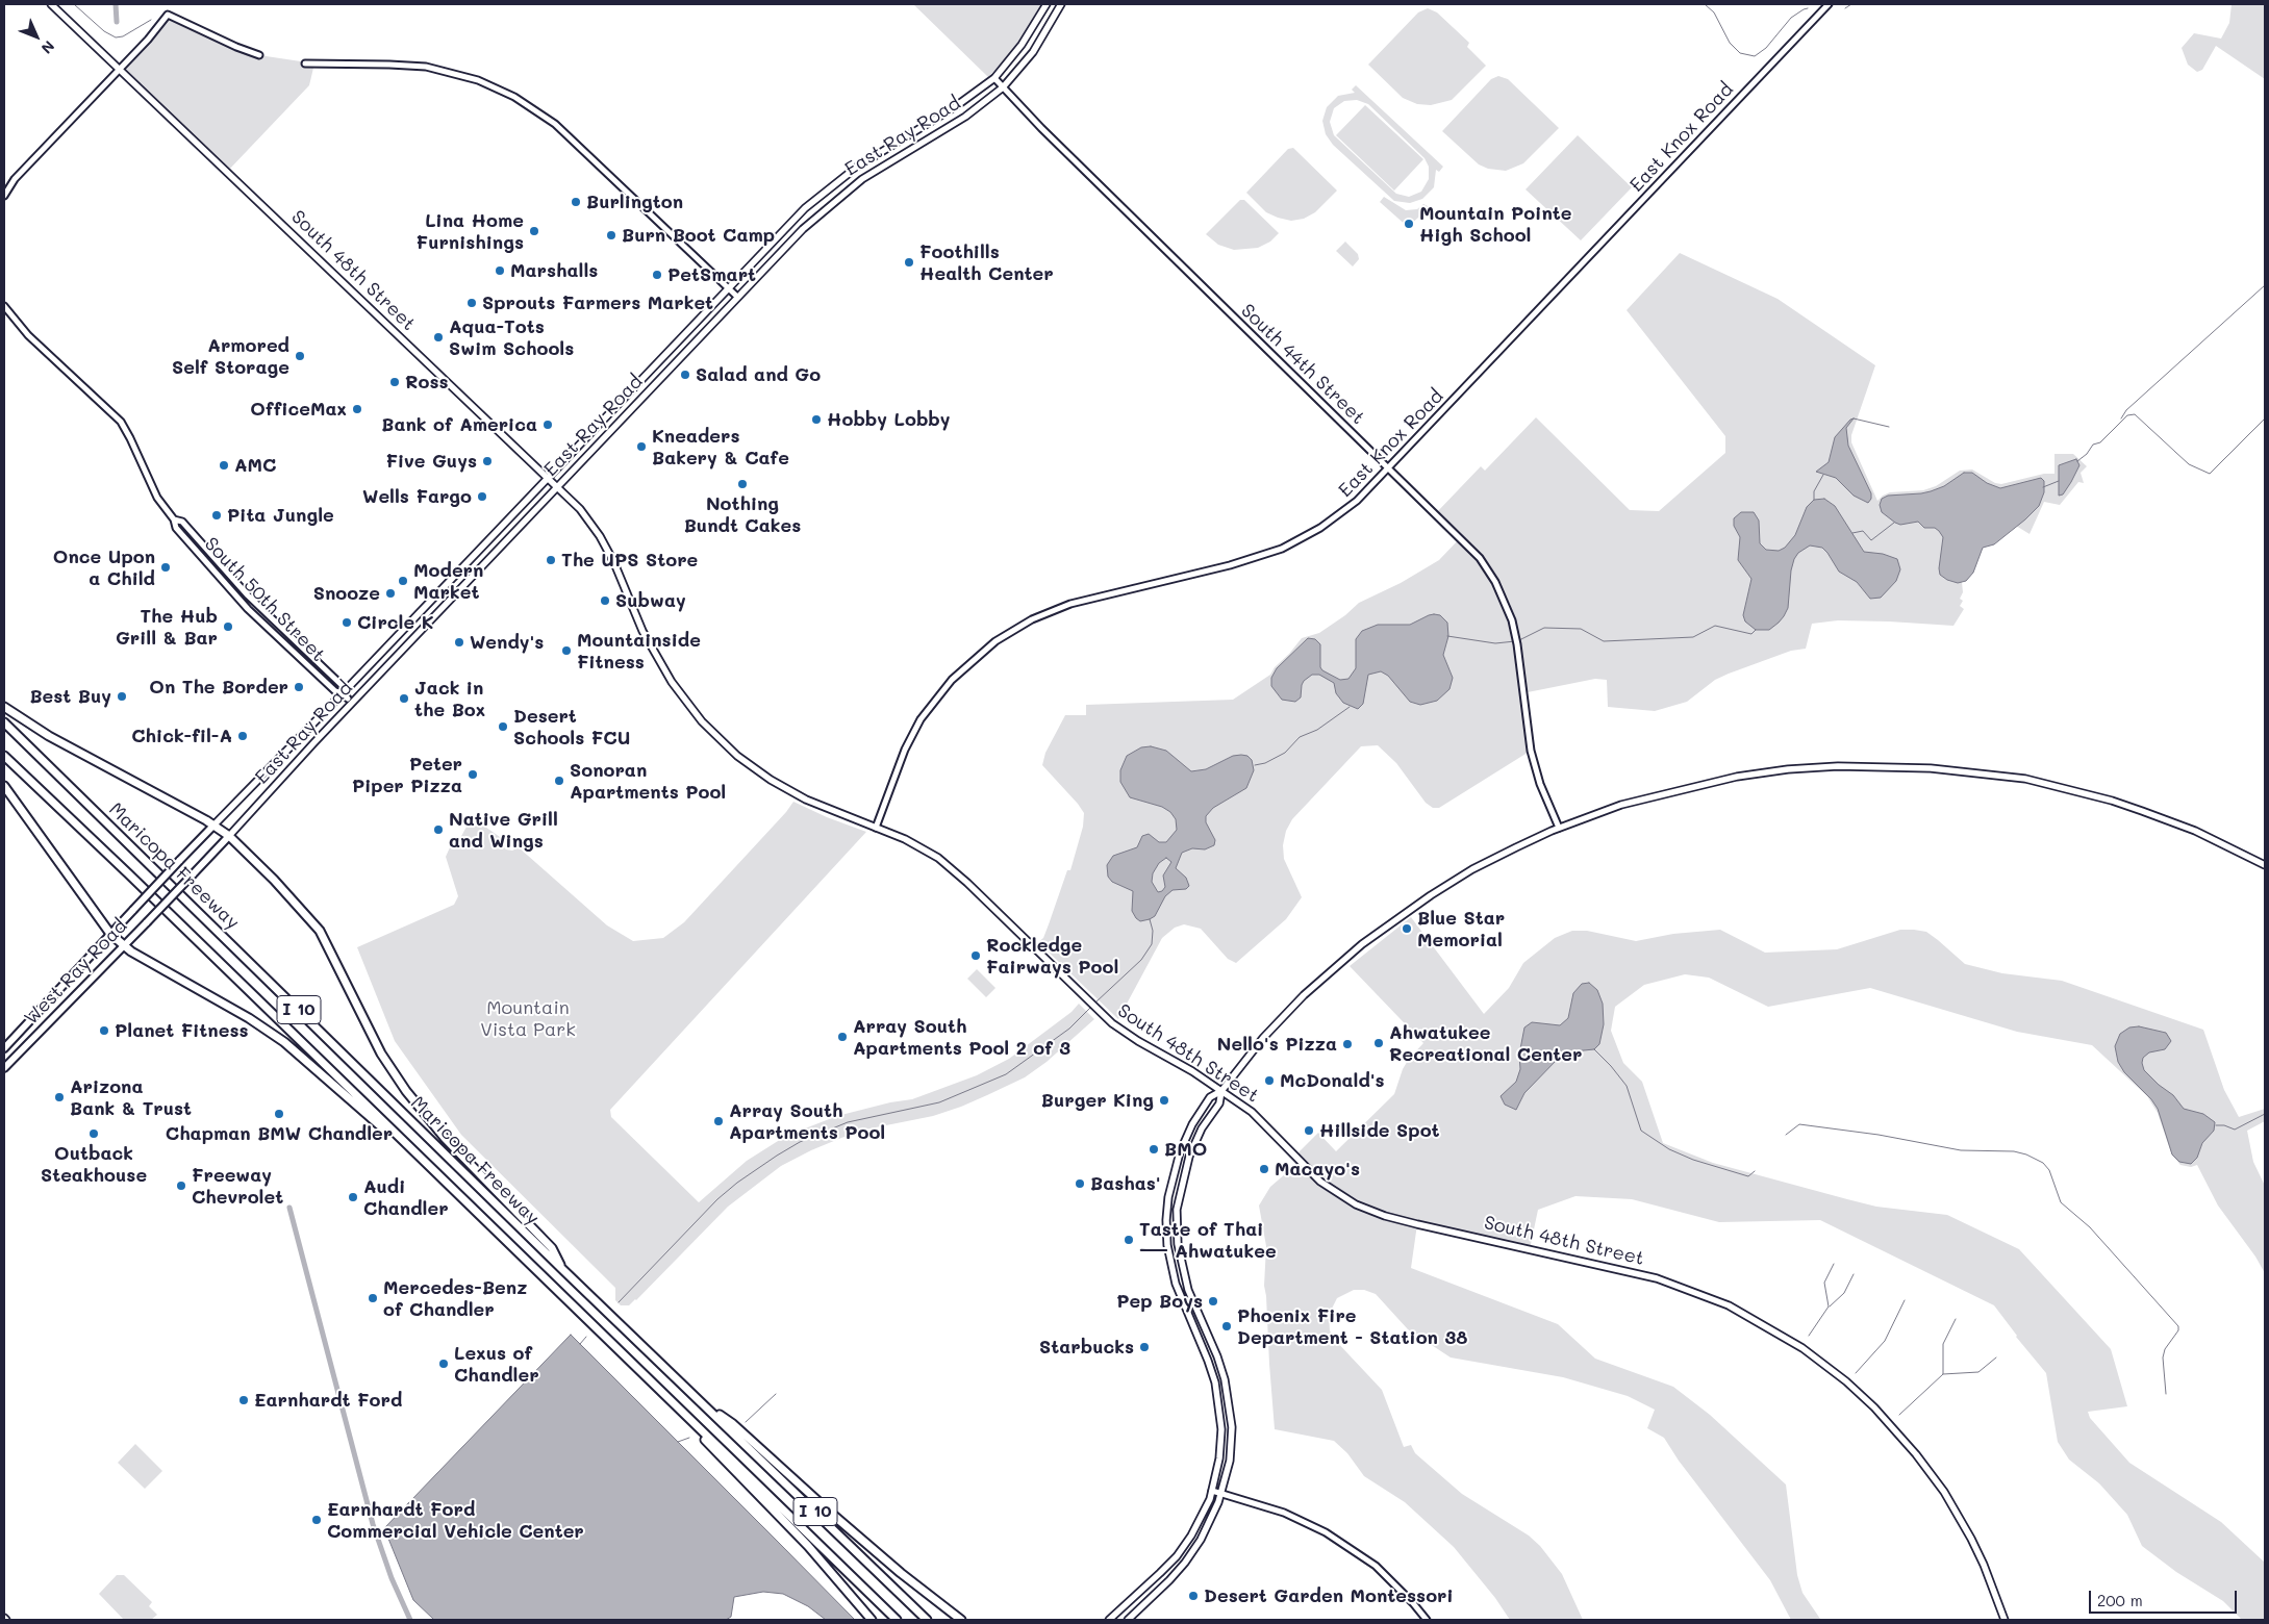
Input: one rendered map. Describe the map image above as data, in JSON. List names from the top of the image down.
{
  "streets": {
    "highway": ["Maricopa Freeway", "I 10"],
    "main road": ["East Ray Road", "South 48th Street", "West Ray Road"],
    "street": ["East Knox Road", "South 44th Street", "South 50th Street"]
  },
  "crossings": [
    ["East Ray Road", "South 48th Street"],
    ["East Ray Road", "South 44th Street"],
    ["East Ray Road", "South 50th Street"],
    ["East Ray Road", "West Ray Road"],
    ["East Knox Road", "South 48th Street"],
    ["East Knox Road", "South 44th Street"]
  ],
  "parks": ["Mountain Vista Park"],
  "places": [
    "Burlington",
    "Mountain Pointe High School",
    "Lina Home Furnishings",
    "Burn Boot Camp",
    "Foothills Health Center",
    "Marshalls",
    "PetSmart",
    "Sprouts Farmers Market",
    "Aqua-Tots Swim Schools",
    "Armored Self Storage",
    "Salad and Go",
    "Ross",
    "OfficeMax",
    "Hobby Lobby",
    "Bank of America",
    "Kneaders Bakery & Cafe",
    "Five Guys",
    "AMC",
    "Nothing Bundt Cakes",
    "Wells Fargo",
    "Pita Jungle",
    "The UPS Store",
    "Once Upon a Child",
    "Modern Market",
    "Snooze",
    "Subway",
    "Circle K",
    "The Hub Grill & Bar",
    "Wendy's",
    "Mountainside Fitness",
    "On The Border",
    "Best Buy",
    "Jack in the Box",
    "Desert Schools FCU",
    "Chick-fil-A",
    "Peter Piper Pizza",
    "Sonoran Apartments Pool",
    "Native Grill and Wings",
    "Blue Star Memorial",
    "Rockledge Fairways Pool",
    "Planet Fitness",
    "Array South Apartments Pool 2 of 3",
    "Ahwatukee Recreational Center",
    "Nello's Pizza",
    "McDonald's",
    "Arizona Bank & Trust",
    "Burger King",
    "Chapman BMW Chandler",
    "Array South Apartments Pool",
    "Hillside Spot",
    "Outback Steakhouse",
    "BMO",
    "Macayo's",
    "Bashas'",
    "Freeway Chevrolet",
    "Audi Chandler",
    "Taste of Thai — Ahwatukee",
    "Mercedes-Benz of Chandler",
    "Pep Boys",
    "Phoenix Fire Department - Station 38",
    "Starbucks",
    "Lexus of Chandler",
    "Earnhardt Ford",
    "Earnhardt Ford Commercial Vehicle Center",
    "Desert Garden Montessori"
  ],
  "scale_bar": "200 m",
  "north": "bottom right"
}
